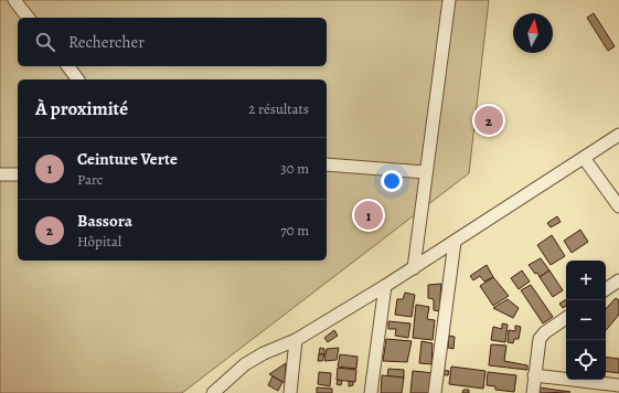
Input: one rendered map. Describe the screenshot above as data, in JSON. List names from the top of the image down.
{
  "north": "top",
  "page": {
    "search": "Rechercher",
    "heading": ["À proximité", "2 résultats"],
    "pins": ["2", "1"],
    "list": [
      {
        "mark": "1",
        "name": "Ceinture Verte",
        "note": "Parc",
        "value": "30 m"
      },
      {
        "mark": "2",
        "name": "Bassora",
        "note": "Hôpital",
        "value": "70 m"
      }
    ],
    "map_buttons": ["+", "−"]
  }
}
